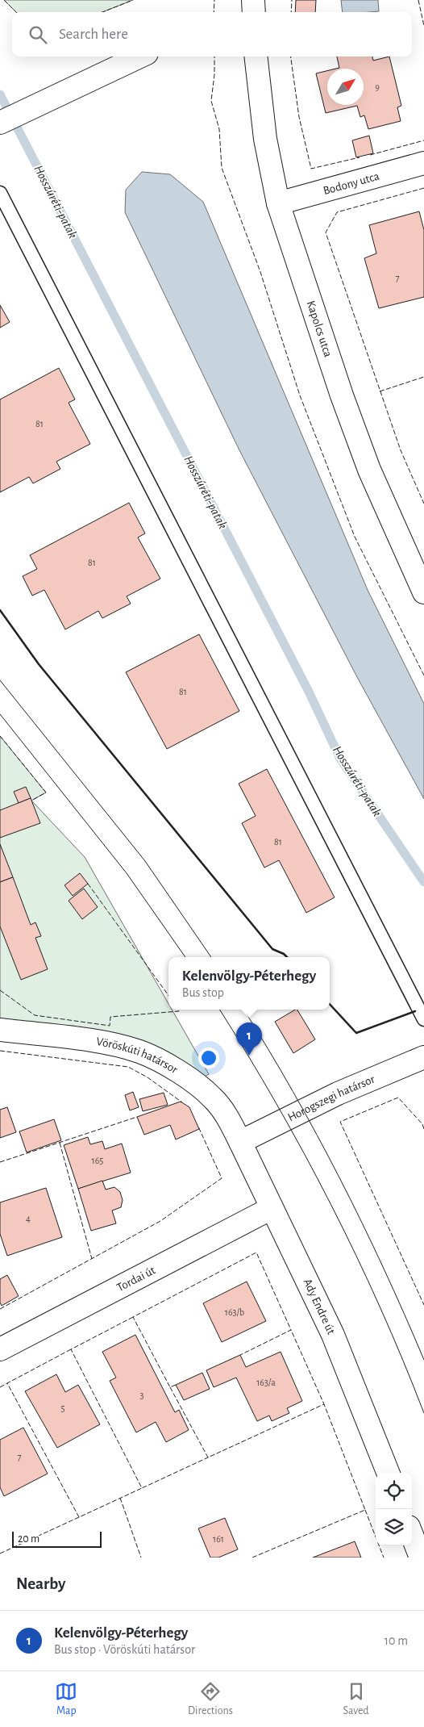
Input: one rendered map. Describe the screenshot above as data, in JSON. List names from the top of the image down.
{
  "streets": {
    "street": [
      "Bodony utca",
      "Kapolcs utca",
      "Vöröskúti határsor",
      "Horogszegi határsor",
      "Tordai út",
      "Ady Endre út"
    ]
  },
  "crossings": [
    ["Bodony utca", "Kapolcs utca"],
    ["Vöröskúti határsor", "Horogszegi határsor"],
    ["Vöröskúti határsor", "Ady Endre út"],
    ["Horogszegi határsor", "Ady Endre út"],
    ["Tordai út", "Ady Endre út"]
  ],
  "water": ["Hosszúréti-patak"],
  "house_numbers": [
    "9",
    "7",
    "81",
    "81",
    "81",
    "81",
    "165",
    "4",
    "163/b",
    "163/a",
    "3",
    "5",
    "7",
    "161"
  ],
  "scale_bar": "20 m",
  "north": "top right",
  "page": {
    "search": "Search here",
    "popup": ["Kelenvölgy-Péterhegy", "Bus stop"],
    "pins": "1",
    "scale": "20 m",
    "heading": "Nearby",
    "list": [
      {
        "mark": "1",
        "name": "Kelenvölgy-Péterhegy",
        "note": "Bus stop · Vöröskúti határsor",
        "value": "10 m"
      }
    ],
    "nav": ["Map", "Directions", "Saved"]
  }
}
